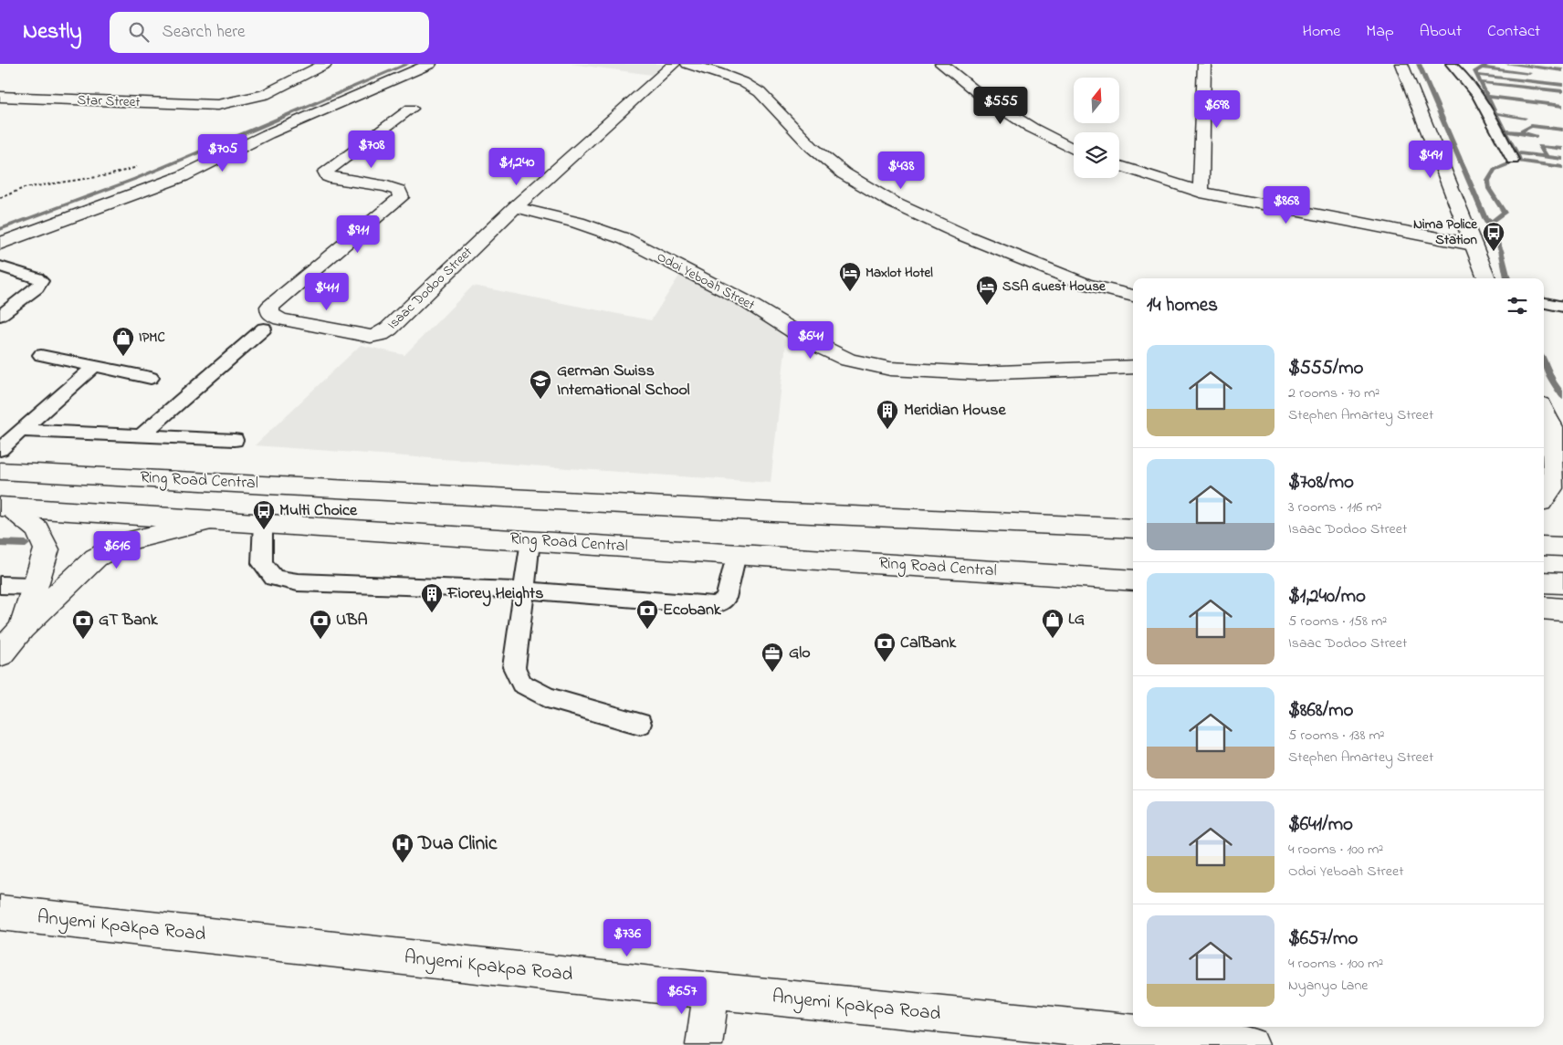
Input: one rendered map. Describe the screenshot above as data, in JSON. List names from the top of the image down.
{
  "streets": {
    "street": [
      "Star Street",
      "Odoi Yeboah Street",
      "Isaac Dodoo Street",
      "Ring Road Central",
      "Anyemi Kpakpa Road"
    ]
  },
  "crossings": [
    ["Odoi Yeboah Street", "Isaac Dodoo Street"]
  ],
  "places": {
    "bus stop": ["Nima Police Station", "Multi Choice"],
    "hotel": ["Maxlot Hotel", "SSA Guest House"],
    "shop": ["IPMC", "LG"],
    "school or university": ["German Swiss International School"],
    "building": ["Meridian House", "Fiorey Heights"],
    "bank": [
      "Ecobank",
      "GT Bank",
      "UBA",
      "CalBank"
    ],
    "office": ["Glo"],
    "hospital": ["Dua Clinic"]
  },
  "north": "top",
  "page": {
    "header": "Nestly",
    "search": "Search here",
    "nav": [
      "Home",
      "Map",
      "About",
      "Contact"
    ],
    "price": [
      "$555",
      "$698",
      "$708",
      "$705",
      "$491",
      "$1,240",
      "$438",
      "$868",
      "$911",
      "$411",
      "$641",
      "$616",
      "$736",
      "$657"
    ],
    "heading": "14 homes",
    "list": [
      {
        "name": "$555/mo",
        "note": "2 rooms · 70 m² · Stephen Amartey Street"
      },
      {
        "name": "$708/mo",
        "note": "3 rooms · 116 m² · Isaac Dodoo Street"
      },
      {
        "name": "$1,240/mo",
        "note": "5 rooms · 158 m² · Isaac Dodoo Street"
      },
      {
        "name": "$868/mo",
        "note": "5 rooms · 138 m² · Stephen Amartey Street"
      },
      {
        "name": "$641/mo",
        "note": "4 rooms · 100 m² · Odoi Yeboah Street"
      },
      {
        "name": "$657/mo",
        "note": "4 rooms · 100 m² · Nyanyo Lane"
      }
    ]
  }
}
